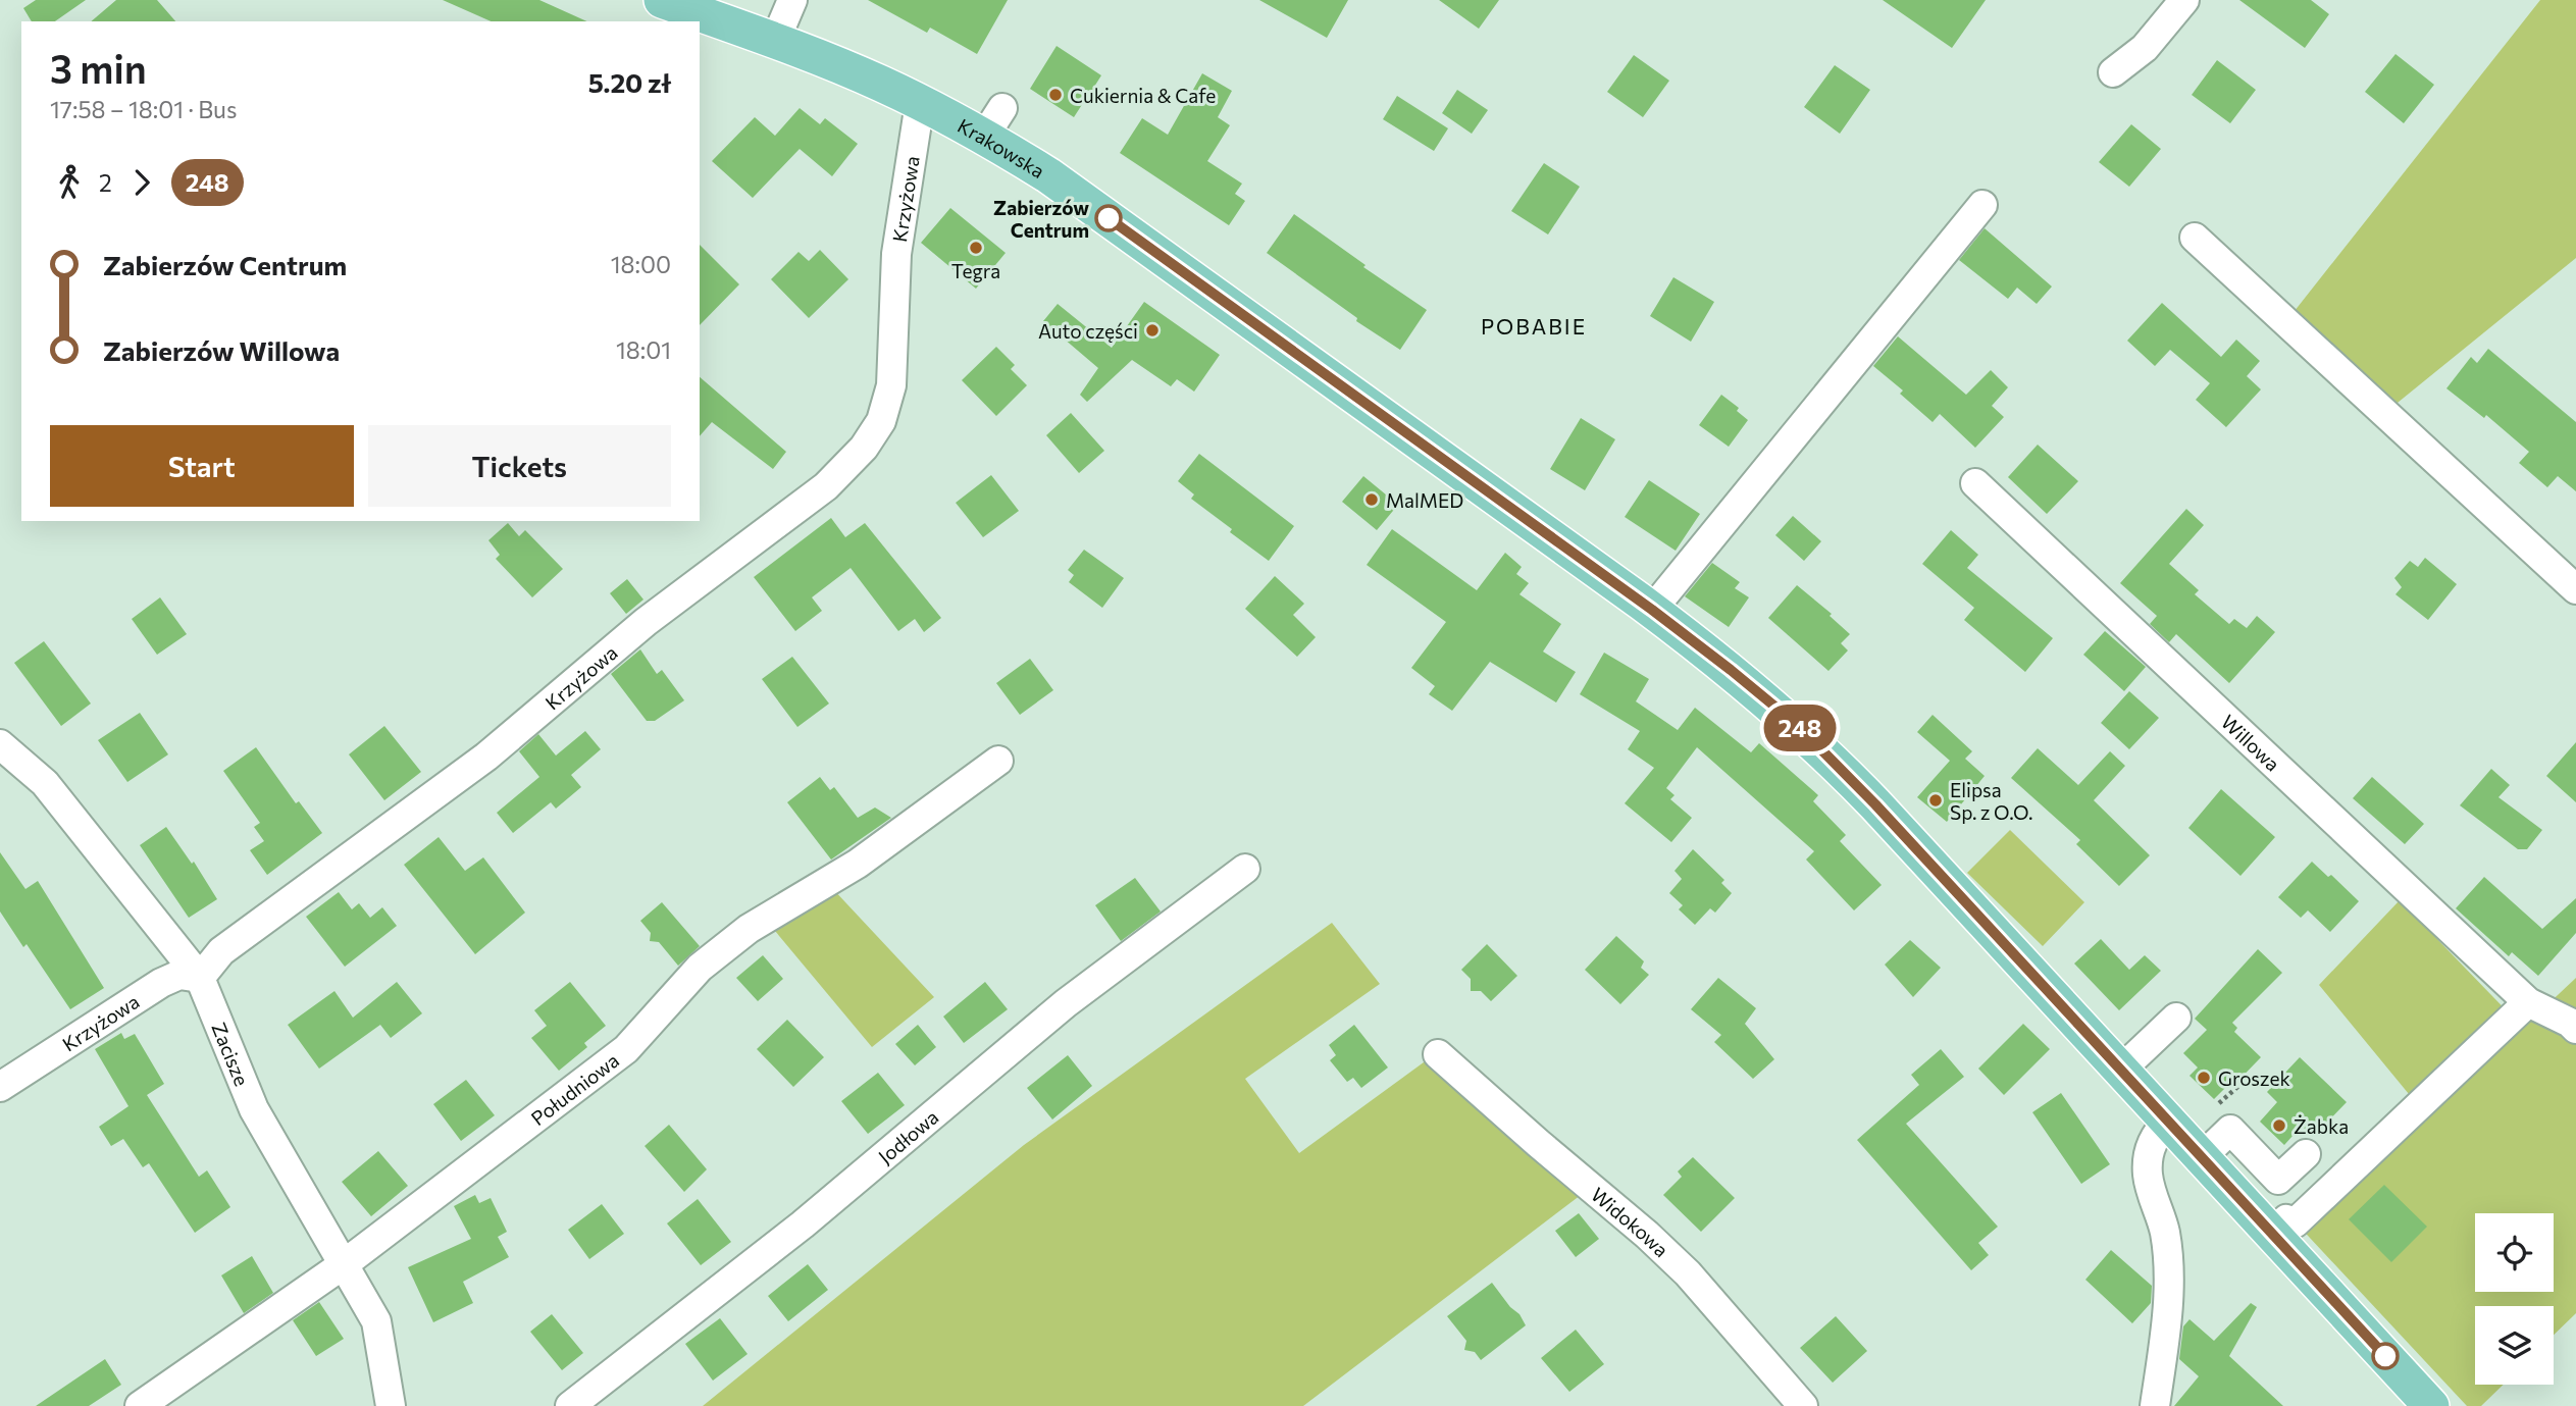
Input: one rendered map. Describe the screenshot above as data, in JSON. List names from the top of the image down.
{
  "streets": {
    "main road": ["Krakowska"],
    "street": [
      "Krzyżowa",
      "Willowa",
      "Zacisze",
      "Południowa",
      "Jodłowa",
      "Widokowa"
    ]
  },
  "crossings": [
    ["Krakowska", "Krzyżowa"],
    ["Krzyżowa", "Zacisze"],
    ["Zacisze", "Południowa"]
  ],
  "districts": ["POBABIE"],
  "places": [
    "Cukiernia & Cafe",
    "Zabierzów Centrum",
    "Tegra",
    "Auto części",
    "MalMED",
    "Elipsa Sp. z O.O.",
    "Groszek",
    "Żabka"
  ],
  "lines": ["bus line 248"],
  "page": {
    "on_map": "248",
    "heading": ["3 min", "17:58 – 18:01 · Bus", "5.20 zł"],
    "legs": ["2", "248"],
    "list": [
      {
        "name": "Zabierzów Centrum",
        "value": "18:00"
      },
      {
        "name": "Zabierzów Willowa",
        "value": "18:01"
      }
    ],
    "buttons": ["Start", "Tickets"]
  }
}
